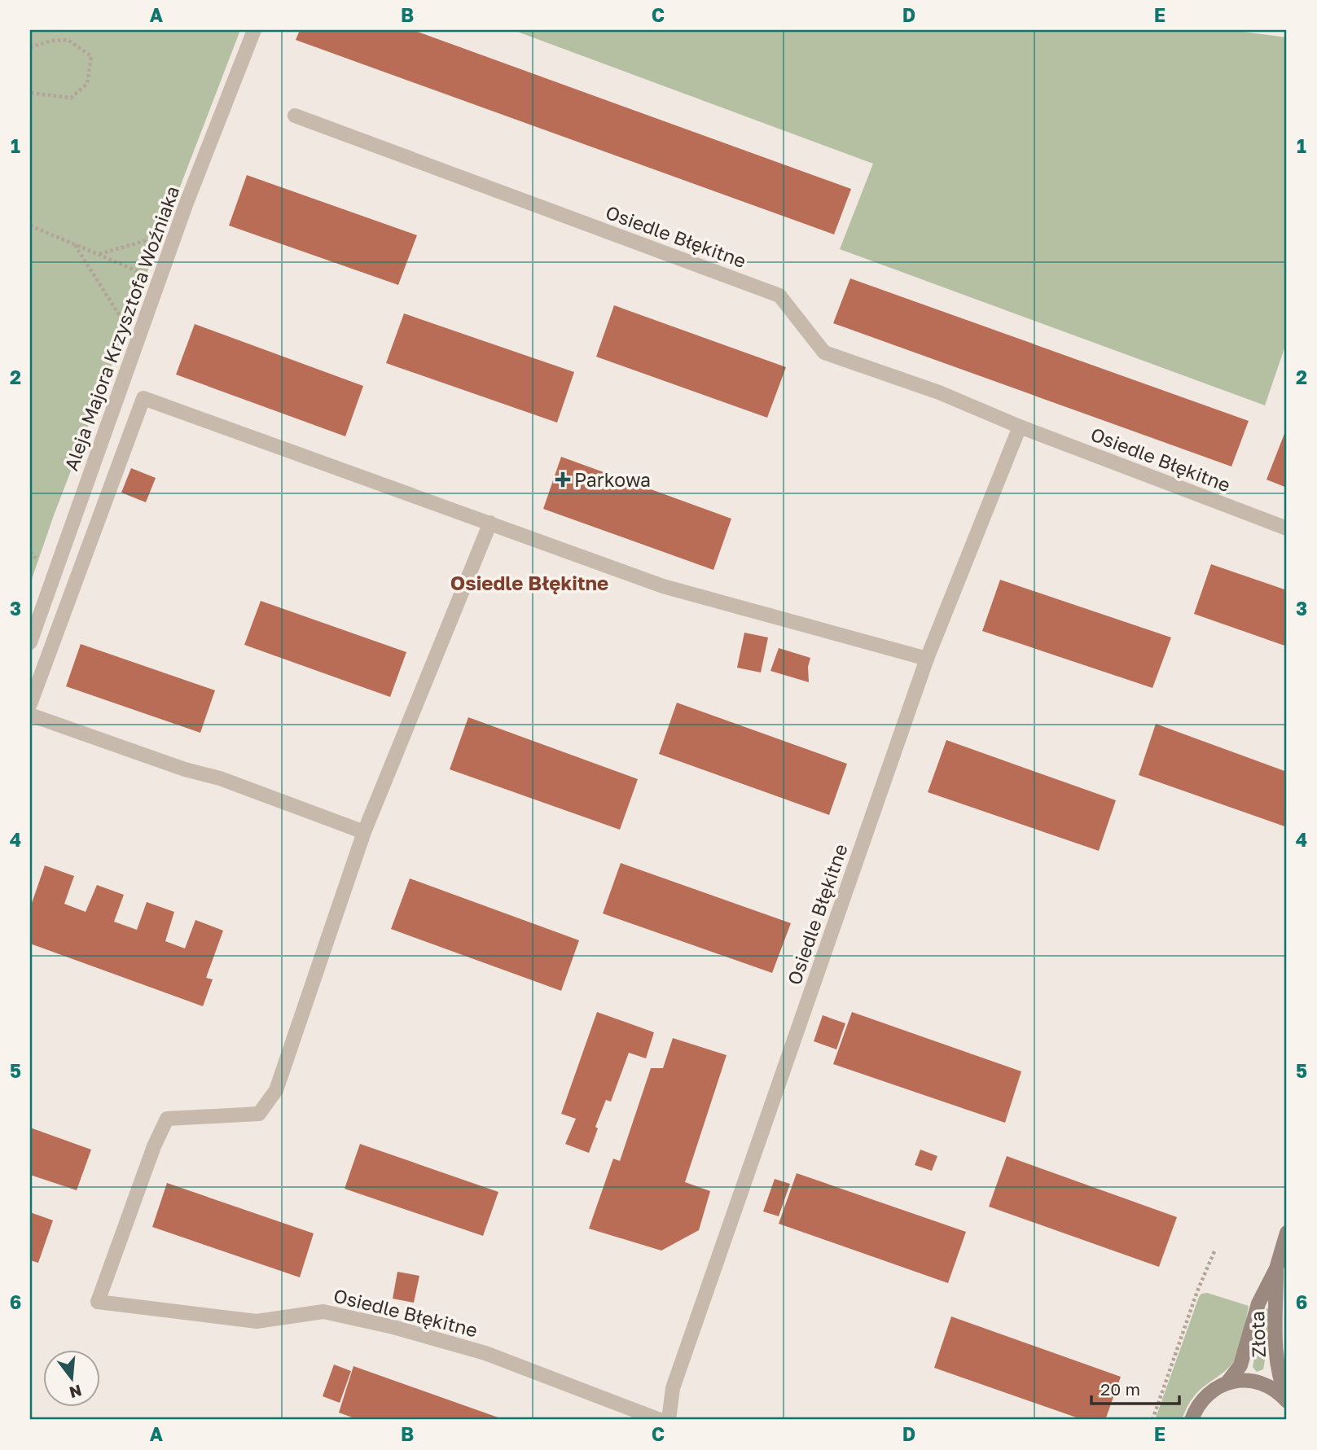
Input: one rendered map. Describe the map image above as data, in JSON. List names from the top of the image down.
{
  "streets": {
    "street": ["Osiedle Błękitne", "Aleja Majora Krzysztofa Woźniaka", "Złota"]
  },
  "districts": ["Osiedle Błękitne"],
  "places": {
    "health": ["Parkowa"]
  },
  "scale_bar": "20 m",
  "north": "bottom",
  "grid": {
    "columns": [
      "A",
      "B",
      "C",
      "D",
      "E"
    ],
    "rows": [
      "1",
      "2",
      "3",
      "4",
      "5",
      "6"
    ]
  }
}
